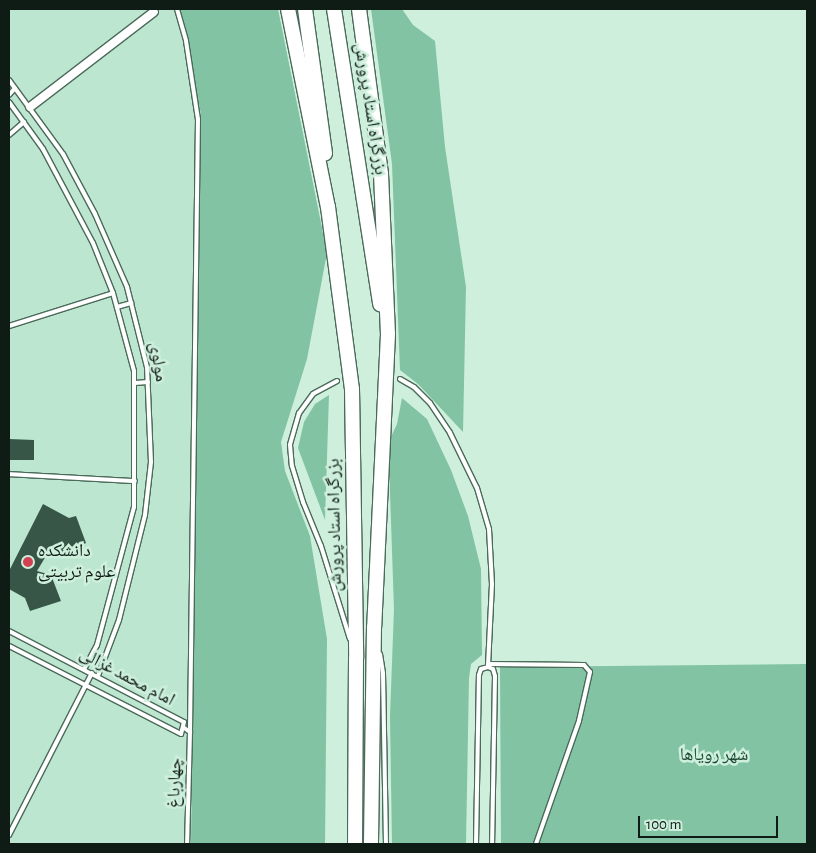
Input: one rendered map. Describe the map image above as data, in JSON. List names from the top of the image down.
{
  "streets": {
    "highway": ["بزرگراه استاد پرورش"],
    "lane": ["مولوی", "امام محمد غزالی", "چهارباغ"]
  },
  "crossings": [
    ["مولوی", "امام محمد غزالی"]
  ],
  "parks": ["شهر رویاها"],
  "places": ["دانشکده علوم تربیتی"],
  "scale_bar": "100 m"
}
